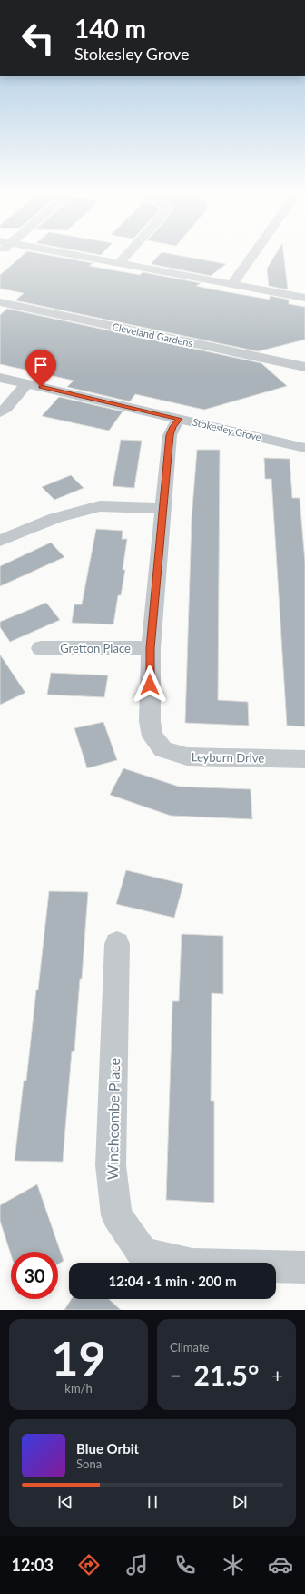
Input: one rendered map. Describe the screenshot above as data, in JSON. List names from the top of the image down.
{
  "streets": {
    "street": [
      "Cleveland Gardens",
      "Stokesley Grove",
      "Gretton Place",
      "Leyburn Drive",
      "Winchcombe Place"
    ]
  },
  "crossings": [
    ["Stokesley Grove", "Leyburn Drive"],
    ["Gretton Place", "Leyburn Drive"]
  ],
  "page": {
    "turn": ["140 m", "Stokesley Grove"],
    "limit": "30",
    "trip": "12:04 · 1 min · 200 m",
    "tile": [
      ["19", "km/h"],
      "Climate"
    ],
    "heat": ["−", "21.5°", "+"],
    "song": ["Blue Orbit", "Sona"],
    "tabs": "12:03"
  }
}
